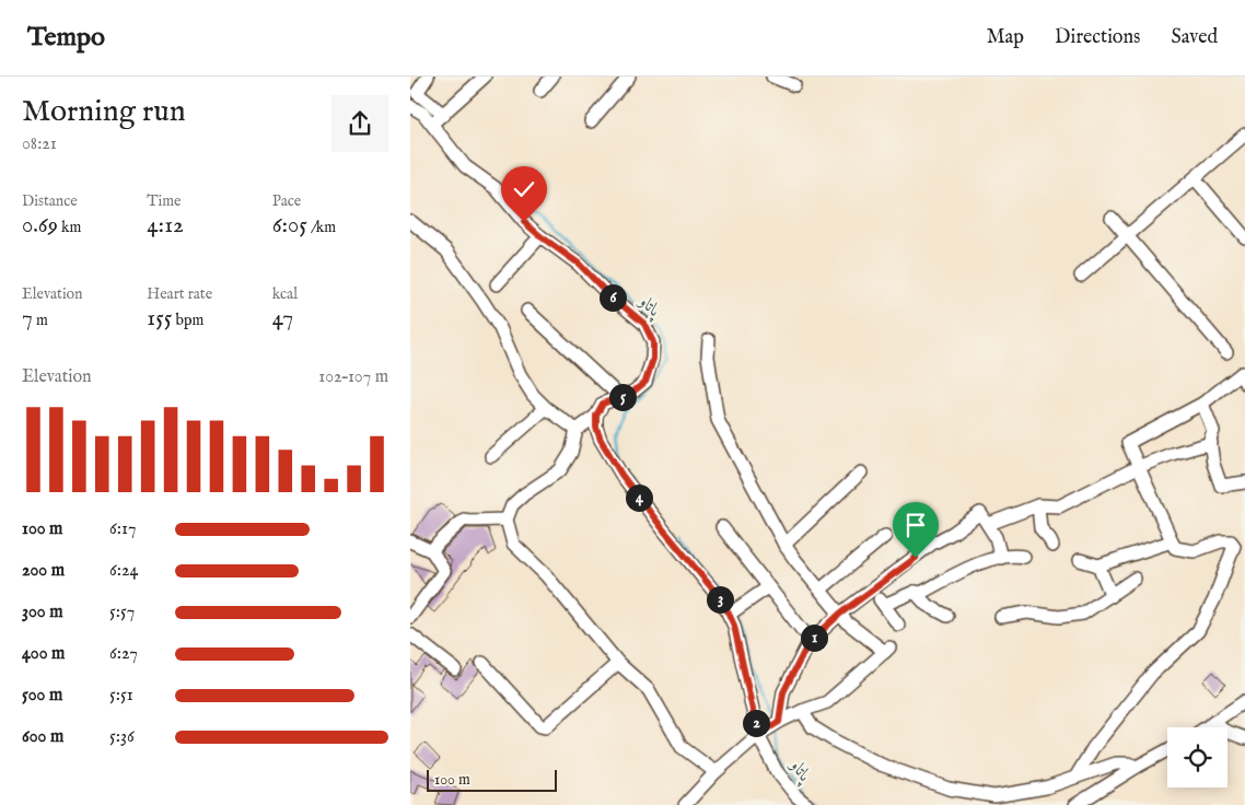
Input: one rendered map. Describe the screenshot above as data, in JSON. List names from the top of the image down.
{
  "water": ["پاتاو"],
  "scale_bar": "100 m",
  "page": {
    "header": "Tempo",
    "nav": ["Map", "Directions", "Saved"],
    "heading": ["Morning run", "08:21"],
    "stats": [
      ["Distance", "0.69 km"],
      ["Time", "4:12"],
      ["Pace", "6:05 /km"],
      ["Elevation", "7 m"],
      ["Heart rate", "155 bpm"],
      ["kcal", "47"]
    ],
    "pins": [
      "6",
      "5",
      "4",
      "3",
      "1",
      "2"
    ],
    "chart": ["Elevation", "102–107 m"],
    "list": [
      {
        "name": "100 m",
        "note": "6:17"
      },
      {
        "name": "200 m",
        "note": "6:24"
      },
      {
        "name": "300 m",
        "note": "5:57"
      },
      {
        "name": "400 m",
        "note": "6:27"
      },
      {
        "name": "500 m",
        "note": "5:51"
      },
      {
        "name": "600 m",
        "note": "5:36"
      }
    ],
    "scale": "100 m"
  }
}
